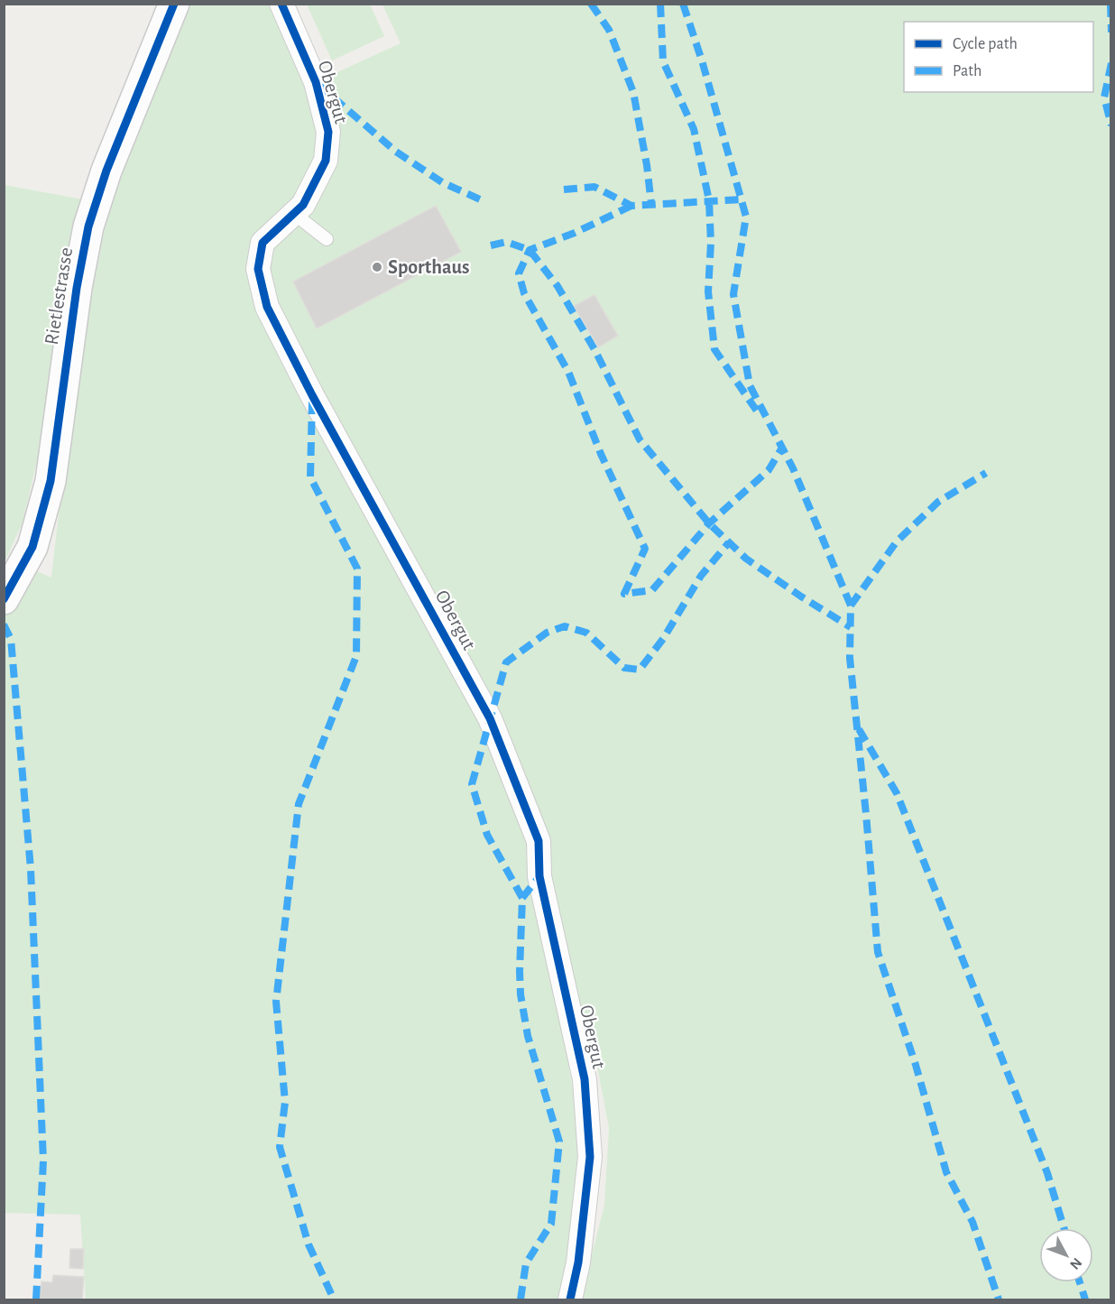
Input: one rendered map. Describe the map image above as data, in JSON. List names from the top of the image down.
{
  "streets": {
    "street": ["Obergut", "Rietlestrasse"]
  },
  "places": ["Sporthaus"],
  "legend": ["Cycle path", "Path"],
  "north": "bottom right"
}
